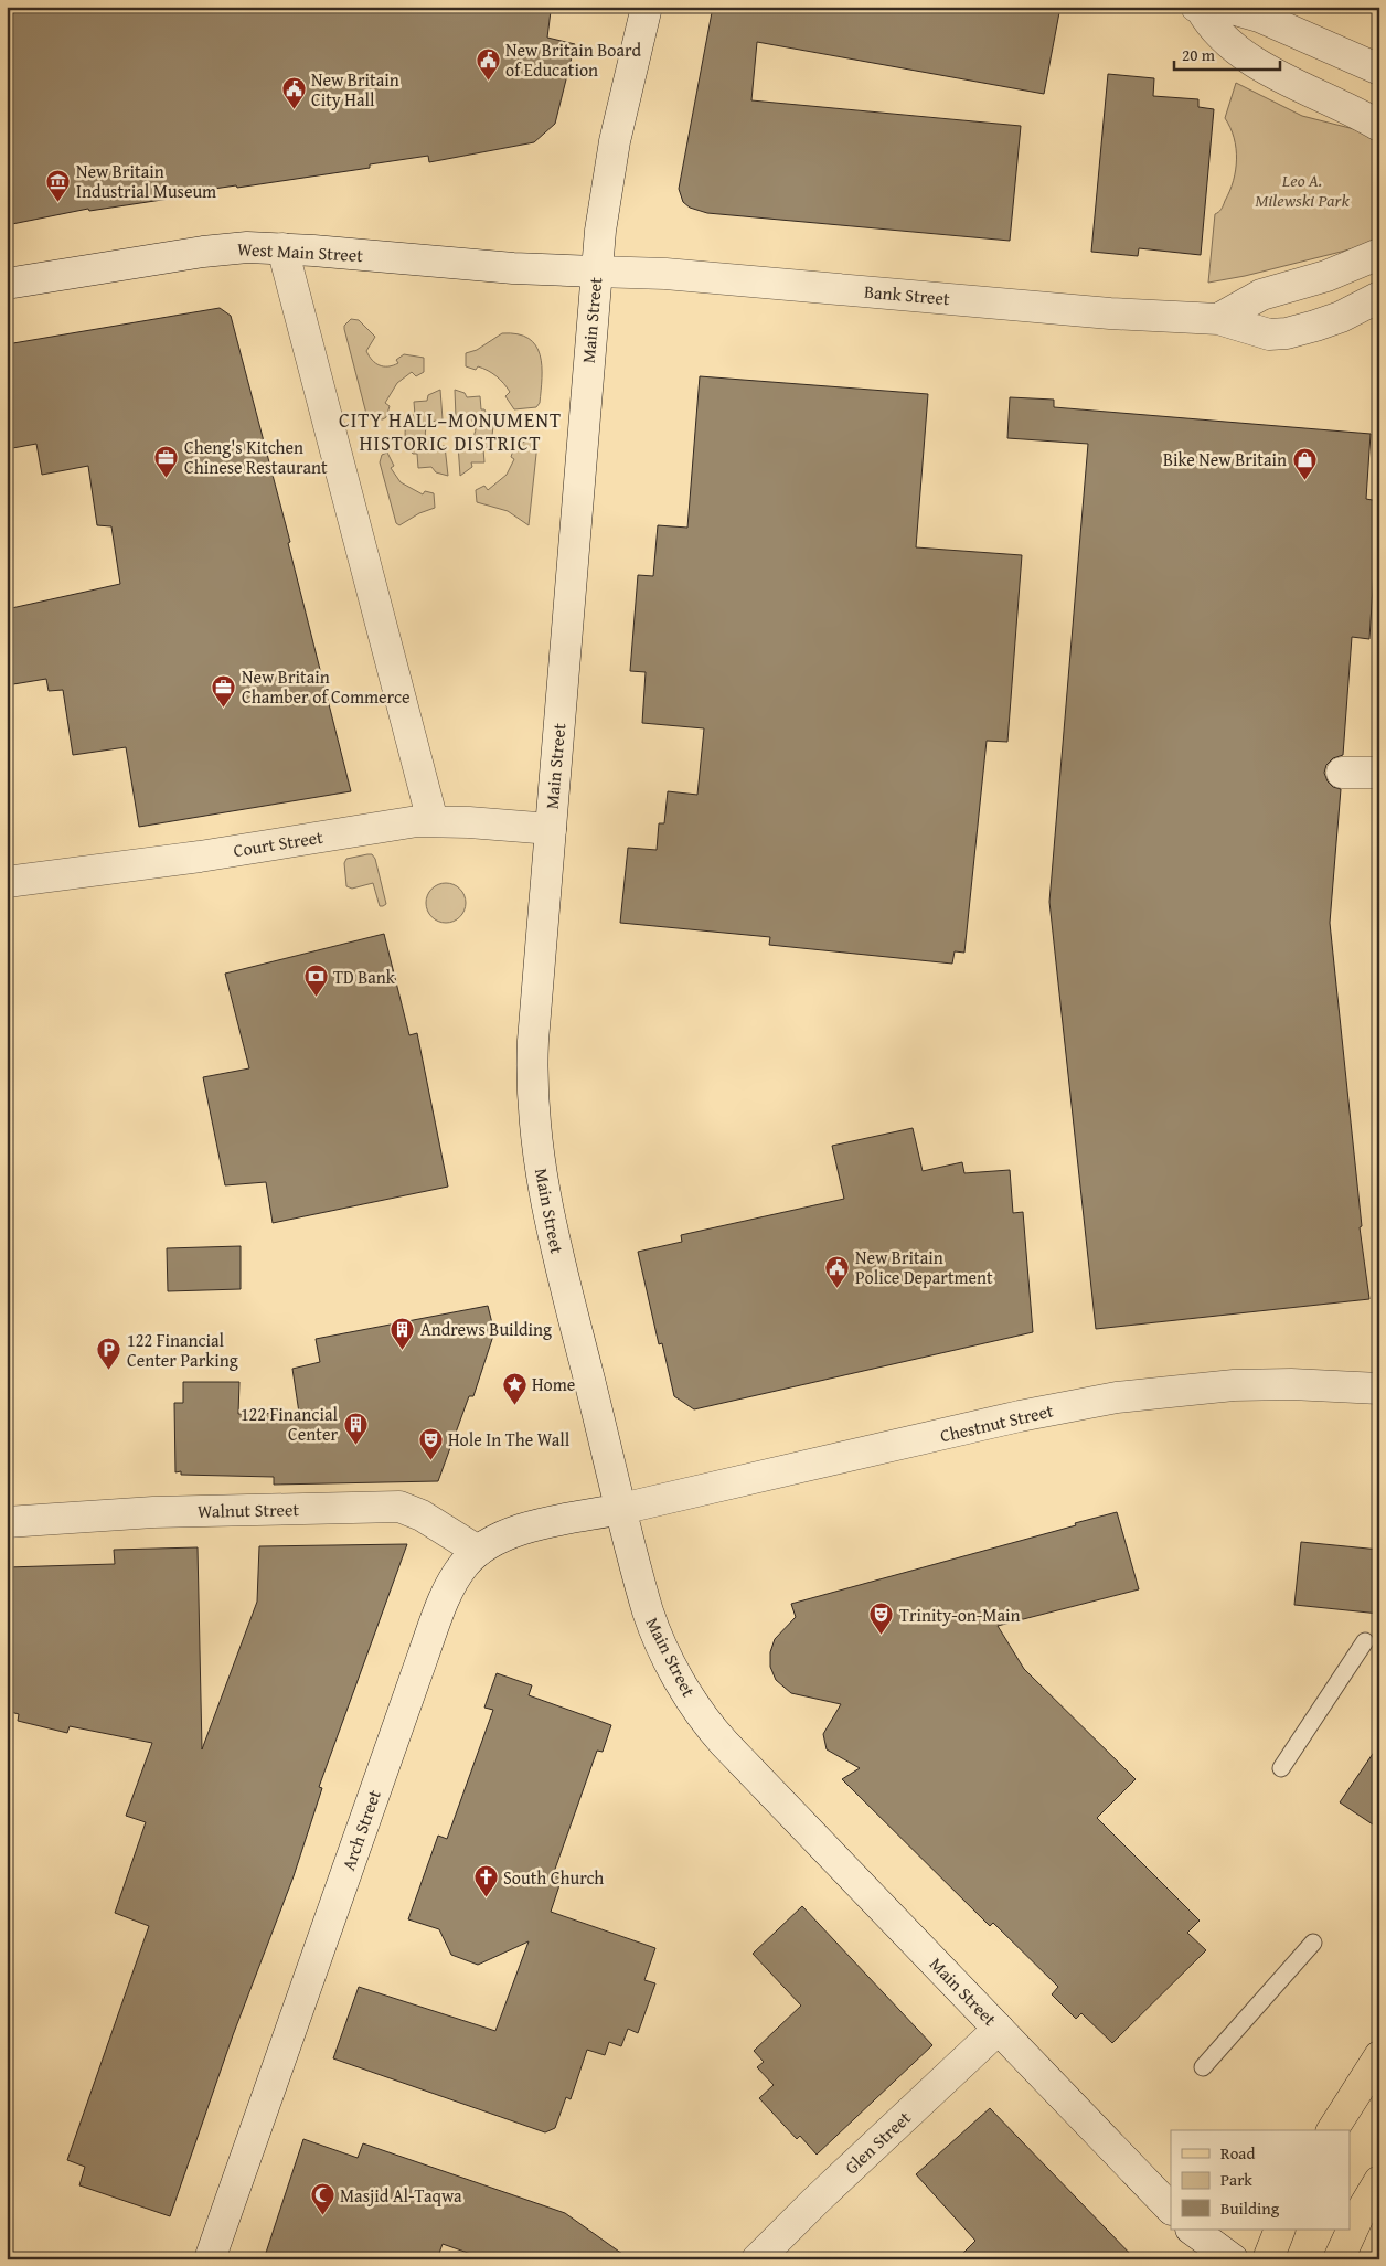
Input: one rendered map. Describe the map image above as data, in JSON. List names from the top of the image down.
{
  "streets": {
    "street": [
      "West Main Street",
      "Bank Street",
      "Main Street",
      "Court Street",
      "Chestnut Street",
      "Walnut Street",
      "Arch Street",
      "Glen Street"
    ]
  },
  "crossings": [
    ["West Main Street", "Bank Street"],
    ["West Main Street", "Main Street"],
    ["Bank Street", "Main Street"],
    ["Main Street", "Court Street"],
    ["Main Street", "Chestnut Street"],
    ["Main Street", "Arch Street"],
    ["Main Street", "Glen Street"],
    ["Chestnut Street", "Arch Street"],
    ["Walnut Street", "Arch Street"]
  ],
  "districts": ["CITY HALL–MONUMENT HISTORIC DISTRICT"],
  "parks": ["Leo A. Milewski Park"],
  "places": {
    "public building": ["New Britain Board of Education", "New Britain City Hall", "New Britain Police Department"],
    "museum": ["New Britain Industrial Museum"],
    "office": ["Cheng's Kitchen Chinese Restaurant", "New Britain Chamber of Commerce"],
    "shop": ["Bike New Britain"],
    "bank": ["TD Bank"],
    "building": ["Andrews Building", "122 Financial Center"],
    "parking": ["122 Financial Center Parking"],
    "place": ["Home"],
    "theatre": ["Hole In The Wall", "Trinity-on-Main"],
    "church": ["South Church"],
    "mosque": ["Masjid Al-Taqwa"]
  },
  "legend": ["Road", "Park", "Building"],
  "scale_bar": "20 m"
}
